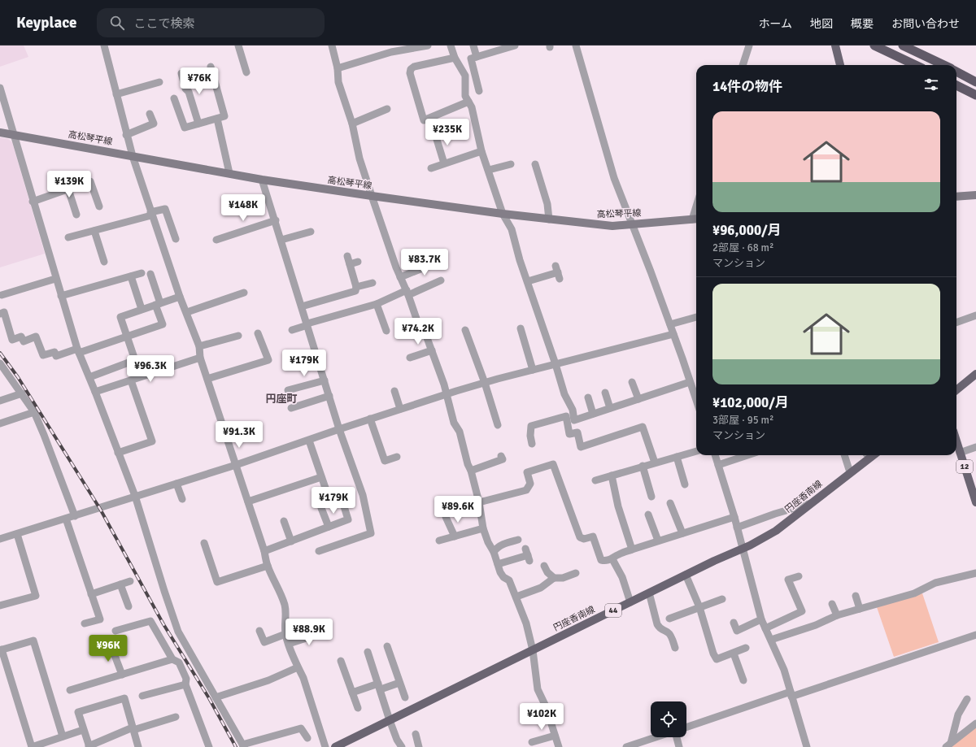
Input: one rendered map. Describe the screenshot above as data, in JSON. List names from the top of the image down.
{
  "streets": {
    "main road": [
      "高松琴平線",
      "12",
      "円座香南線",
      "44"
    ]
  },
  "districts": ["円座町"],
  "page": {
    "header": "Keyplace",
    "search": "ここで検索",
    "nav": [
      "ホーム",
      "地図",
      "概要",
      "お問い合わせ"
    ],
    "heading": "14件の物件",
    "price": [
      "¥76K",
      "¥235K",
      "¥139K",
      "¥148K",
      "¥83.7K",
      "¥74.2K",
      "¥179K",
      "¥96.3K",
      "¥91.3K",
      "¥179K",
      "¥89.6K",
      "¥88.9K",
      "¥96K",
      "¥102K"
    ],
    "list": [
      {
        "name": "¥96,000/月",
        "note": "2部屋 · 68 m² · マンション"
      },
      {
        "name": "¥102,000/月",
        "note": "3部屋 · 95 m² · マンション"
      }
    ]
  }
}
